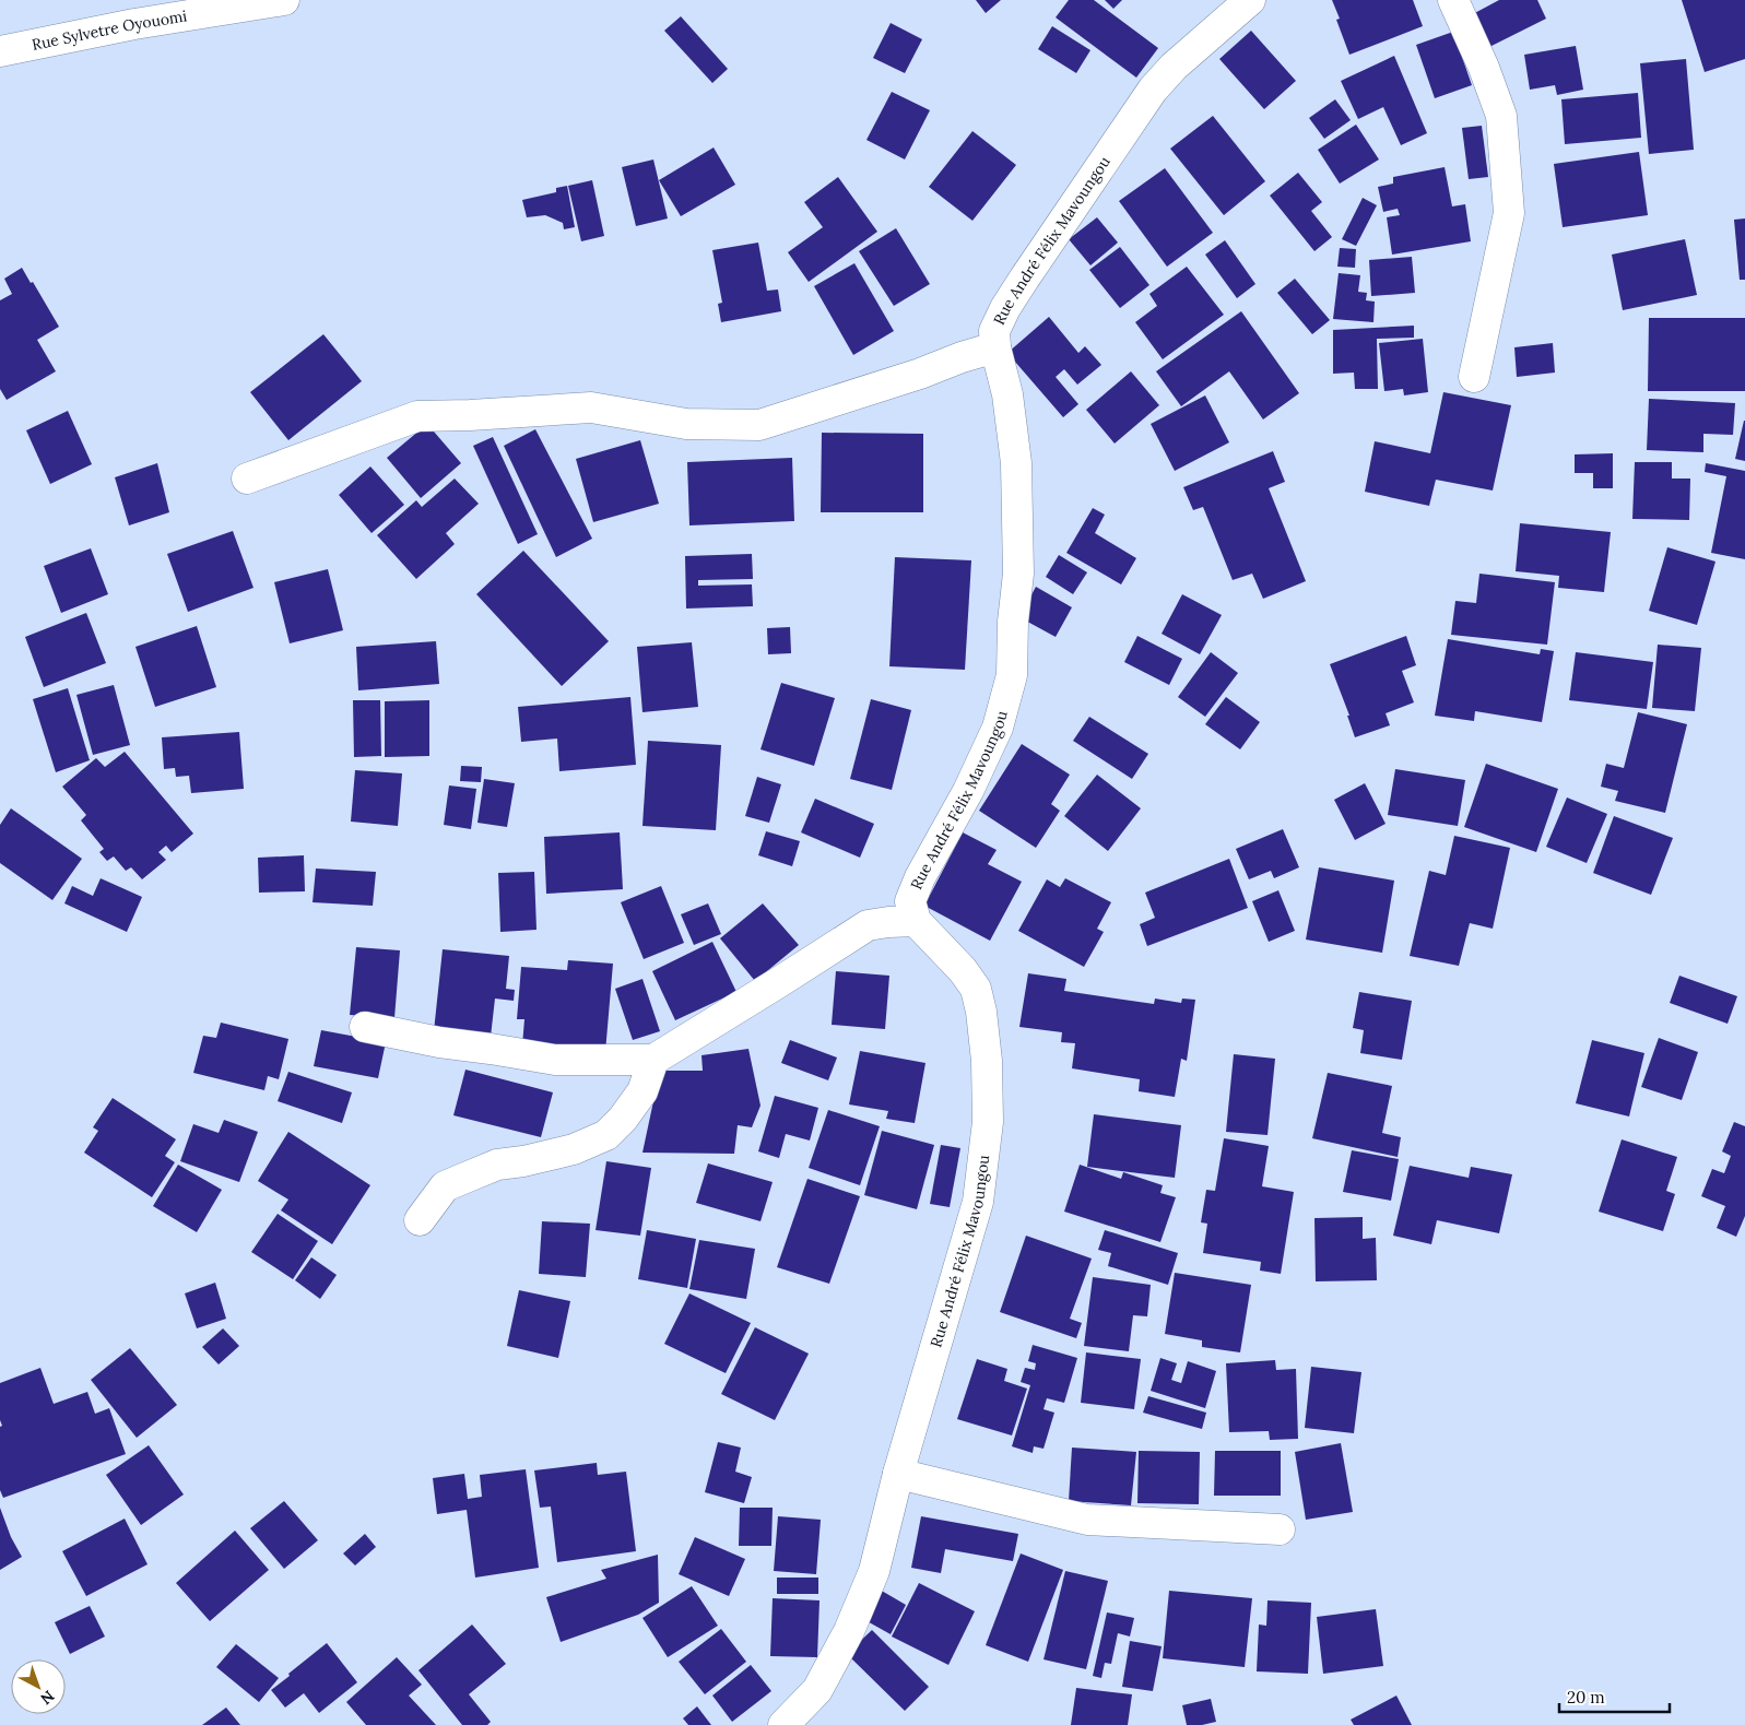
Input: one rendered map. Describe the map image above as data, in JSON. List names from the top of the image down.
{
  "streets": {
    "street": ["Rue Sylvetre Oyouomi", "Rue André Félix Mavoungou"]
  },
  "scale_bar": "20 m",
  "north": "bottom right"
}
